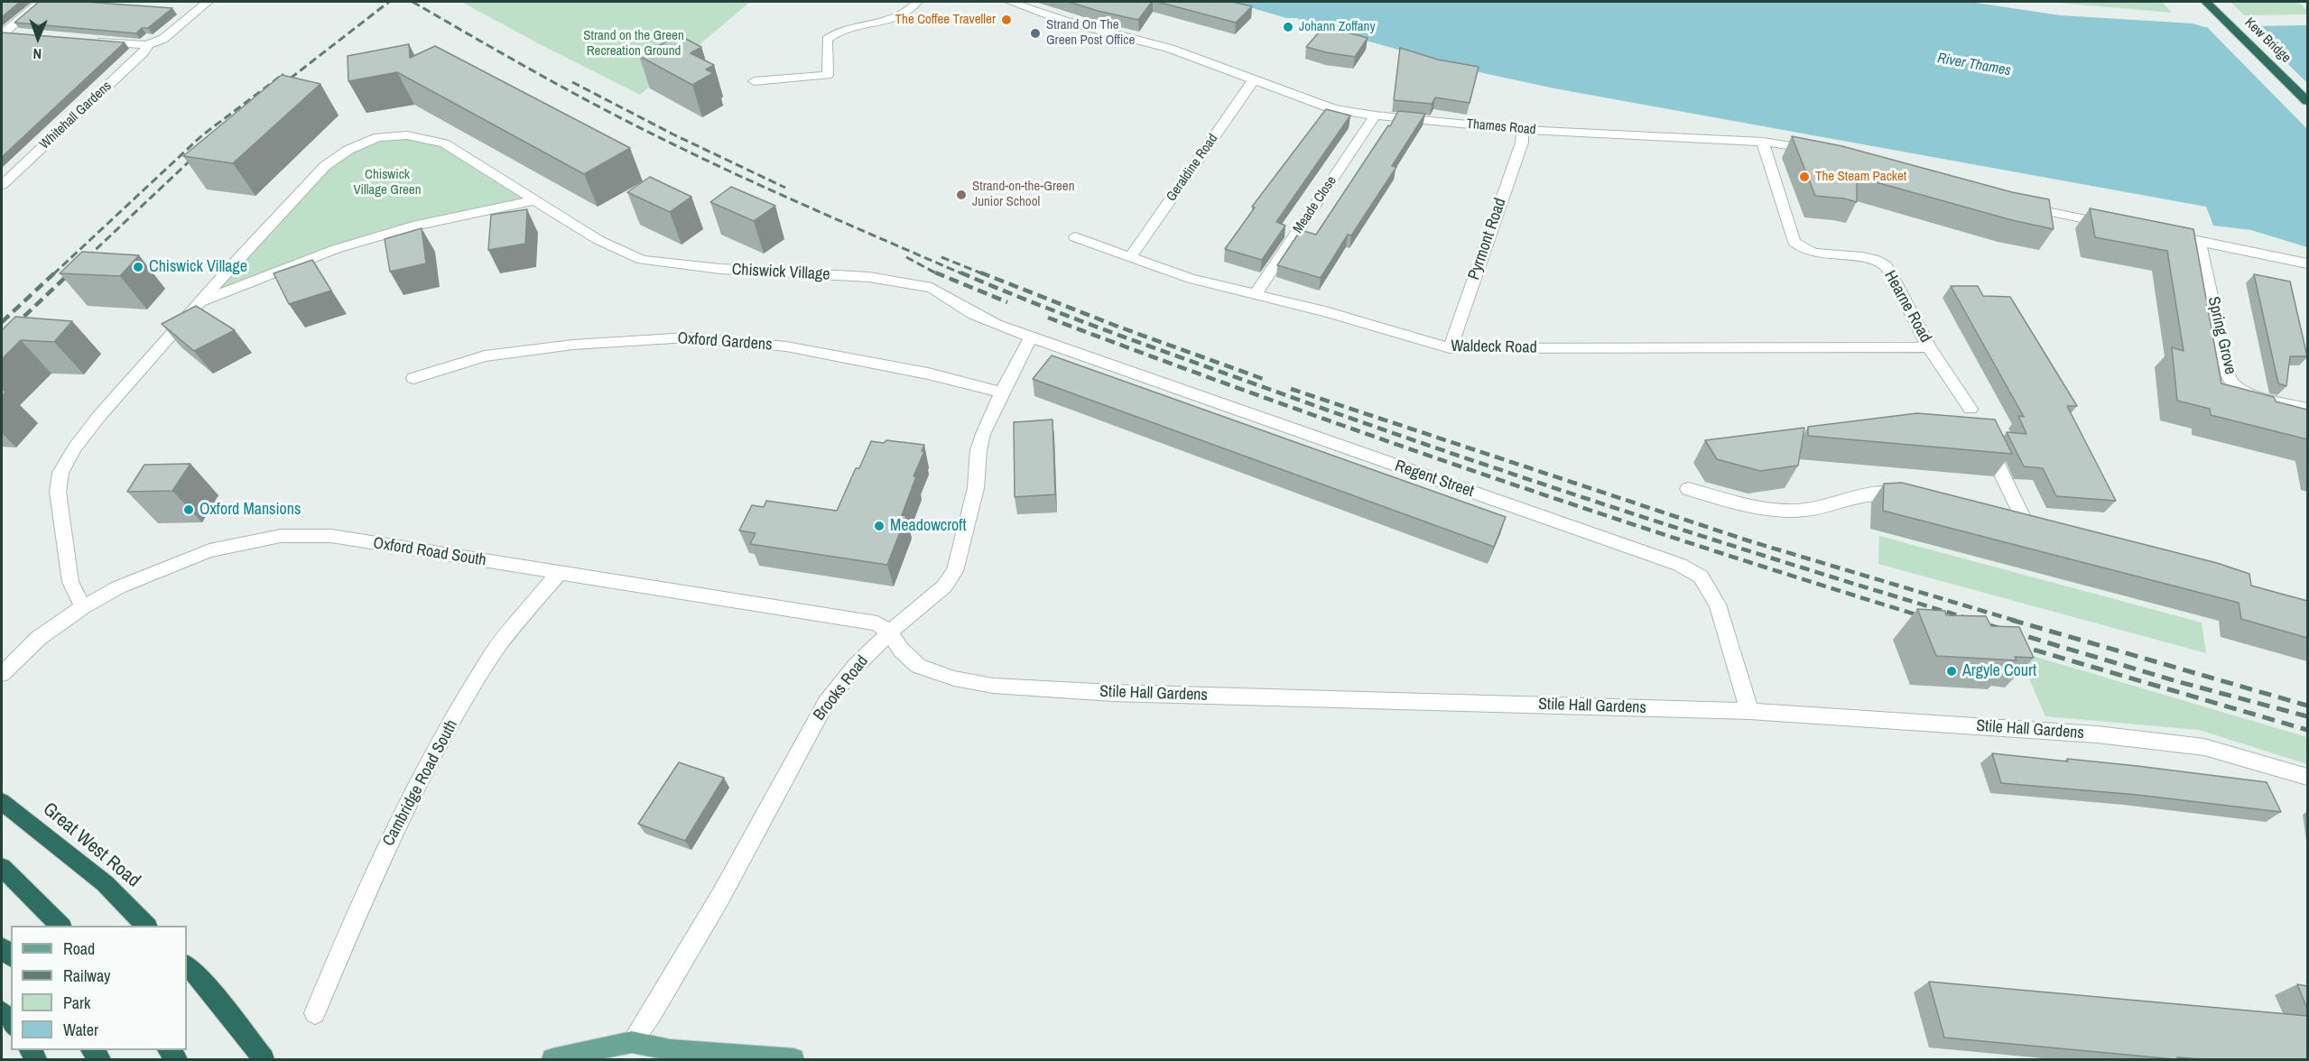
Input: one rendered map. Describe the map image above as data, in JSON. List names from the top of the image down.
{
  "streets": {
    "highway": ["Kew Bridge", "Great West Road"],
    "street": [
      "Whitehall Gardens",
      "Thames Road",
      "Geraldine Road",
      "Meade Close",
      "Pyrmont Road",
      "Chiswick Village",
      "Hearne Road",
      "Spring Grove",
      "Oxford Gardens",
      "Waldeck Road",
      "Regent Street",
      "Oxford Road South",
      "Brooks Road",
      "Stile Hall Gardens",
      "Cambridge Road South"
    ]
  },
  "crossings": [
    ["Thames Road", "Geraldine Road"],
    ["Thames Road", "Meade Close"],
    ["Thames Road", "Pyrmont Road"],
    ["Thames Road", "Hearne Road"],
    ["Geraldine Road", "Waldeck Road"],
    ["Meade Close", "Waldeck Road"],
    ["Pyrmont Road", "Waldeck Road"],
    ["Chiswick Village", "Regent Street"],
    ["Chiswick Village", "Oxford Road South"],
    ["Chiswick Village", "Brooks Road"],
    ["Hearne Road", "Waldeck Road"],
    ["Oxford Gardens", "Brooks Road"],
    ["Regent Street", "Brooks Road"],
    ["Regent Street", "Stile Hall Gardens"],
    ["Oxford Road South", "Brooks Road"],
    ["Oxford Road South", "Stile Hall Gardens"],
    ["Oxford Road South", "Cambridge Road South"],
    ["Brooks Road", "Stile Hall Gardens"]
  ],
  "water": ["River Thames"],
  "parks": ["Strand on the Green Recreation Ground", "Chiswick Village Green"],
  "places": [
    "The Coffee Traveller",
    "Johann Zoffany",
    "Strand On The Green Post Office",
    "The Steam Packet",
    "Strand-on-the-Green Junior School",
    "Chiswick Village",
    "Oxford Mansions",
    "Meadowcroft",
    "Argyle Court"
  ],
  "legend": [
    "Road",
    "Railway",
    "Park",
    "Water"
  ],
  "north": "bottom"
}
